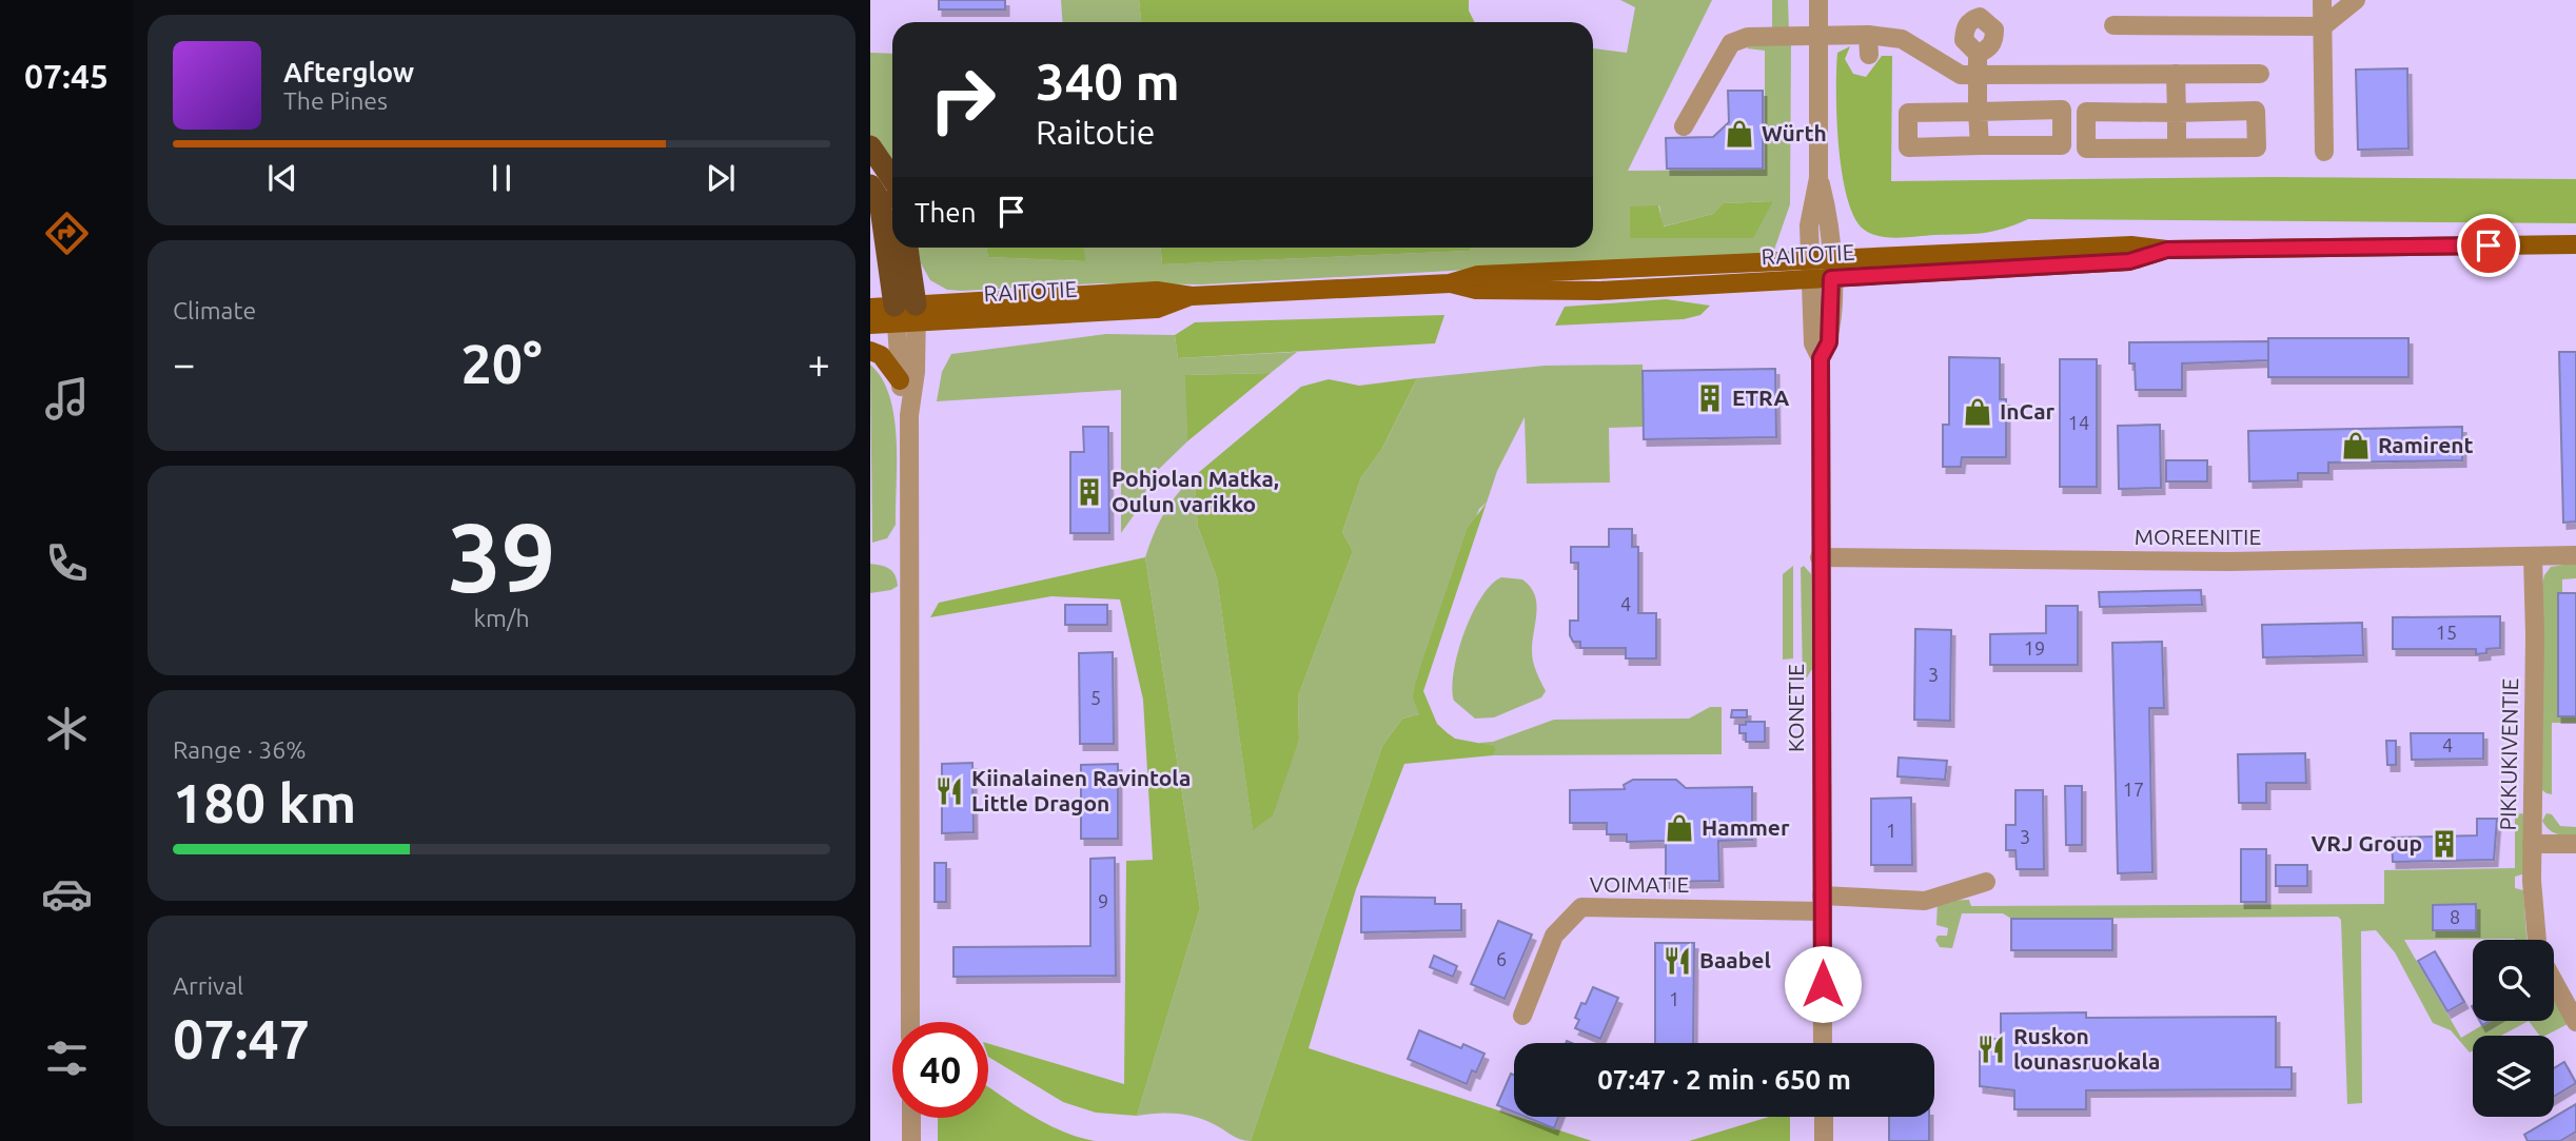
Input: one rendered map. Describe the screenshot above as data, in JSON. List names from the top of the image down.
{
  "streets": {
    "main road": ["RAITOTIE"],
    "street": [
      "MOREENITIE",
      "KONETIE",
      "PIKKUKIVENTIE",
      "VOIMATIE"
    ]
  },
  "crossings": [
    ["RAITOTIE", "KONETIE"],
    ["MOREENITIE", "KONETIE"],
    ["MOREENITIE", "PIKKUKIVENTIE"],
    ["KONETIE", "VOIMATIE"]
  ],
  "places": {
    "shop": [
      "Würth",
      "InCar",
      "Ramirent",
      "Hammer"
    ],
    "building": ["ETRA", "Pohjolan Matka, Oulun varikko", "VRJ Group"],
    "restaurant": ["Kiinalainen Ravintola Little Dragon", "Baabel", "Ruskon lounasruokala"]
  },
  "house_numbers": [
    "14",
    "4",
    "15",
    "19",
    "3",
    "5",
    "4",
    "17",
    "1",
    "3",
    "9",
    "8",
    "6",
    "1"
  ],
  "page": {
    "tabs": "07:45",
    "turn": ["340 m", "Raitotie"],
    "song": ["Afterglow", "The Pines"],
    "then": "Then",
    "tile": [
      "Climate",
      ["39", "km/h"],
      ["Range · 36%", "180 km"],
      ["Arrival", "07:47"]
    ],
    "heat": ["−", "20°", "+"],
    "limit": "40",
    "trip": "07:47 · 2 min · 650 m"
  }
}
